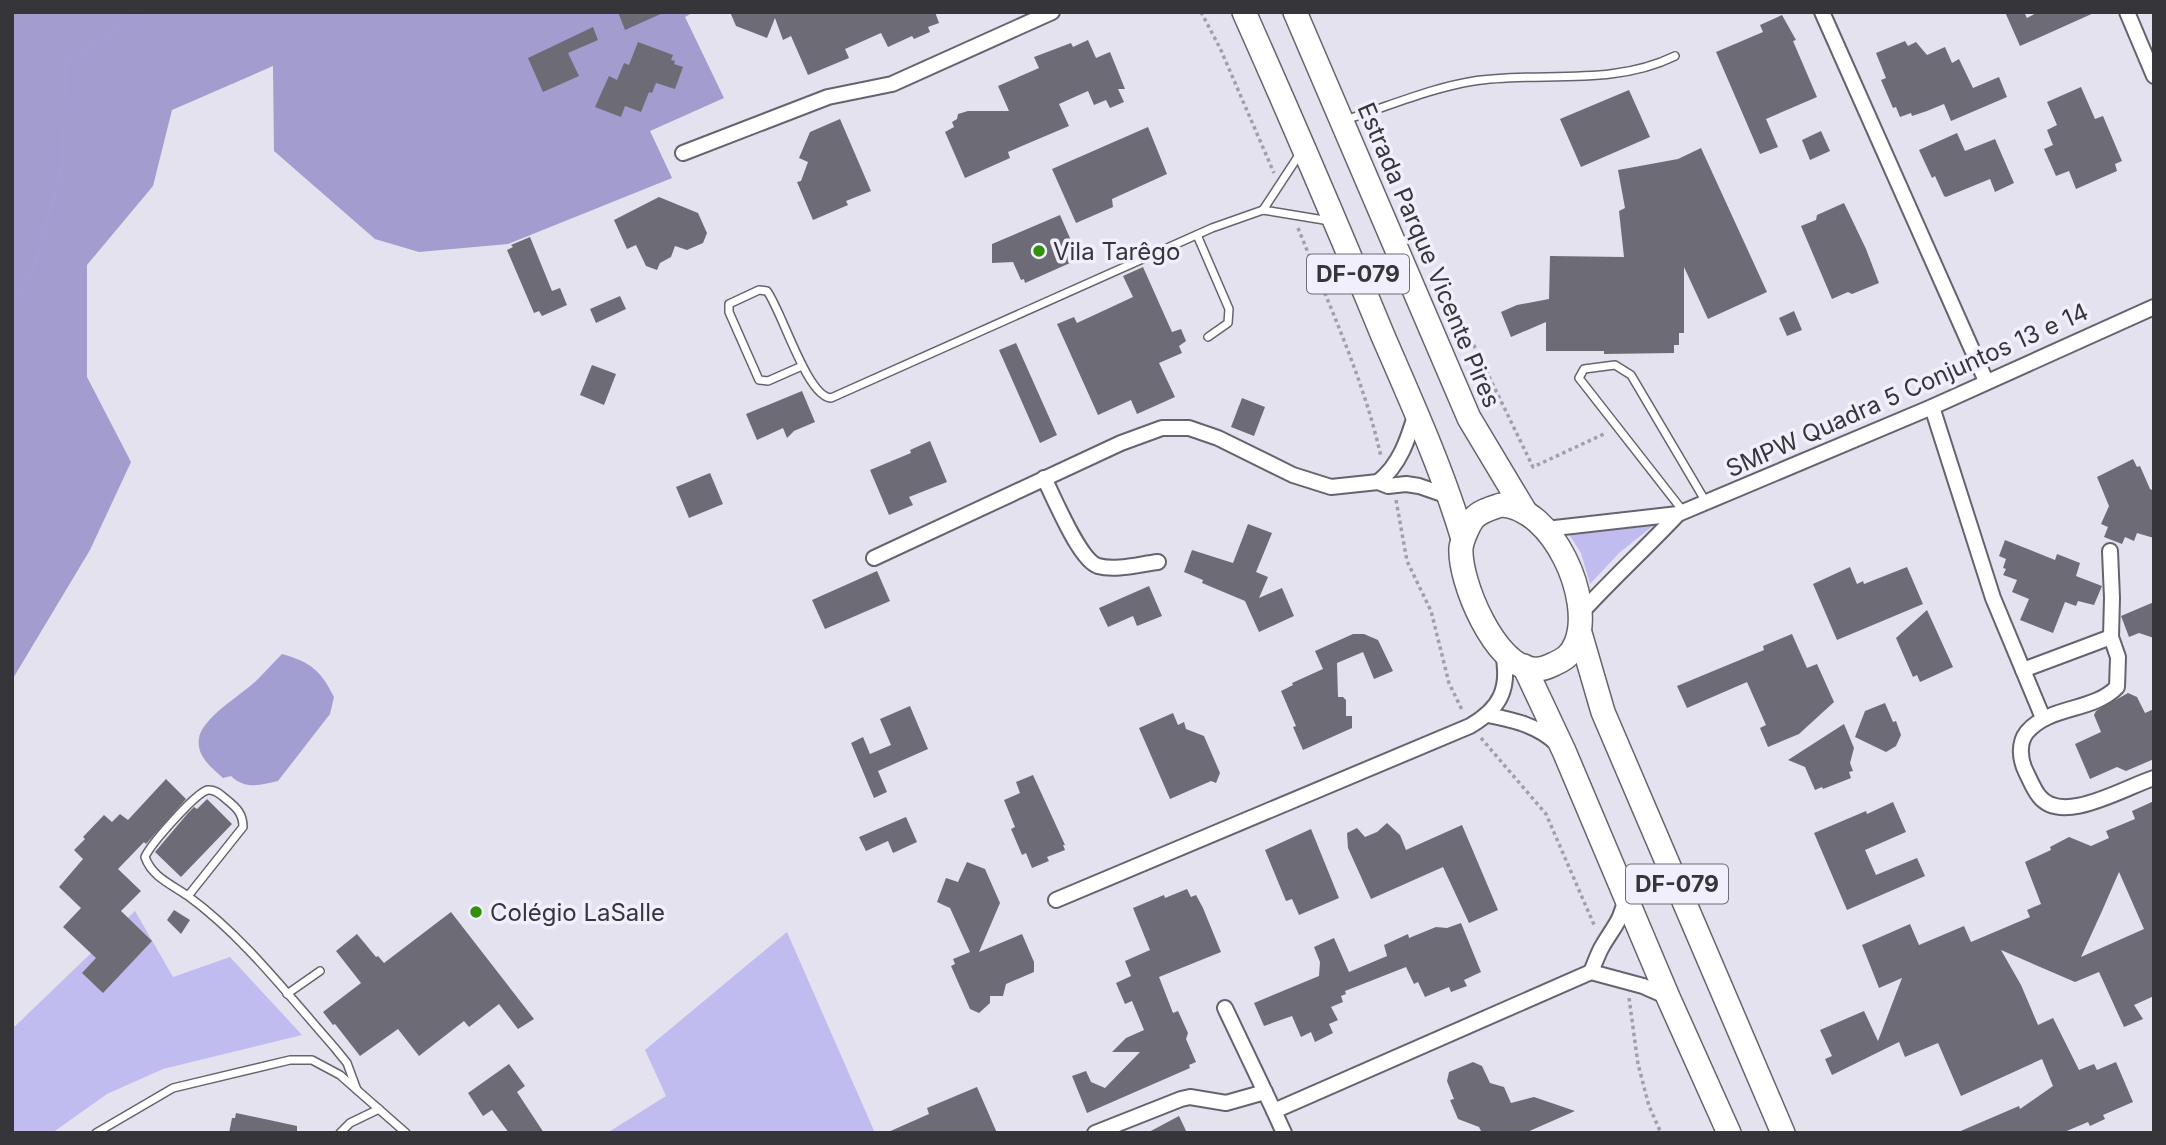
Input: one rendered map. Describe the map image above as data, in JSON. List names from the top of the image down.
{
  "streets": {
    "main road": ["Estrada Parque Vicente Pires", "DF-079"],
    "street": ["SMPW Quadra 5 Conjuntos 13 e 14"]
  },
  "crossings": [
    ["Estrada Parque Vicente Pires", "DF-079"],
    ["Estrada Parque Vicente Pires", "SMPW Quadra 5 Conjuntos 13 e 14"],
    ["DF-079", "SMPW Quadra 5 Conjuntos 13 e 14"]
  ],
  "places": ["Vila Tarêgo", "Colégio LaSalle"]
}
